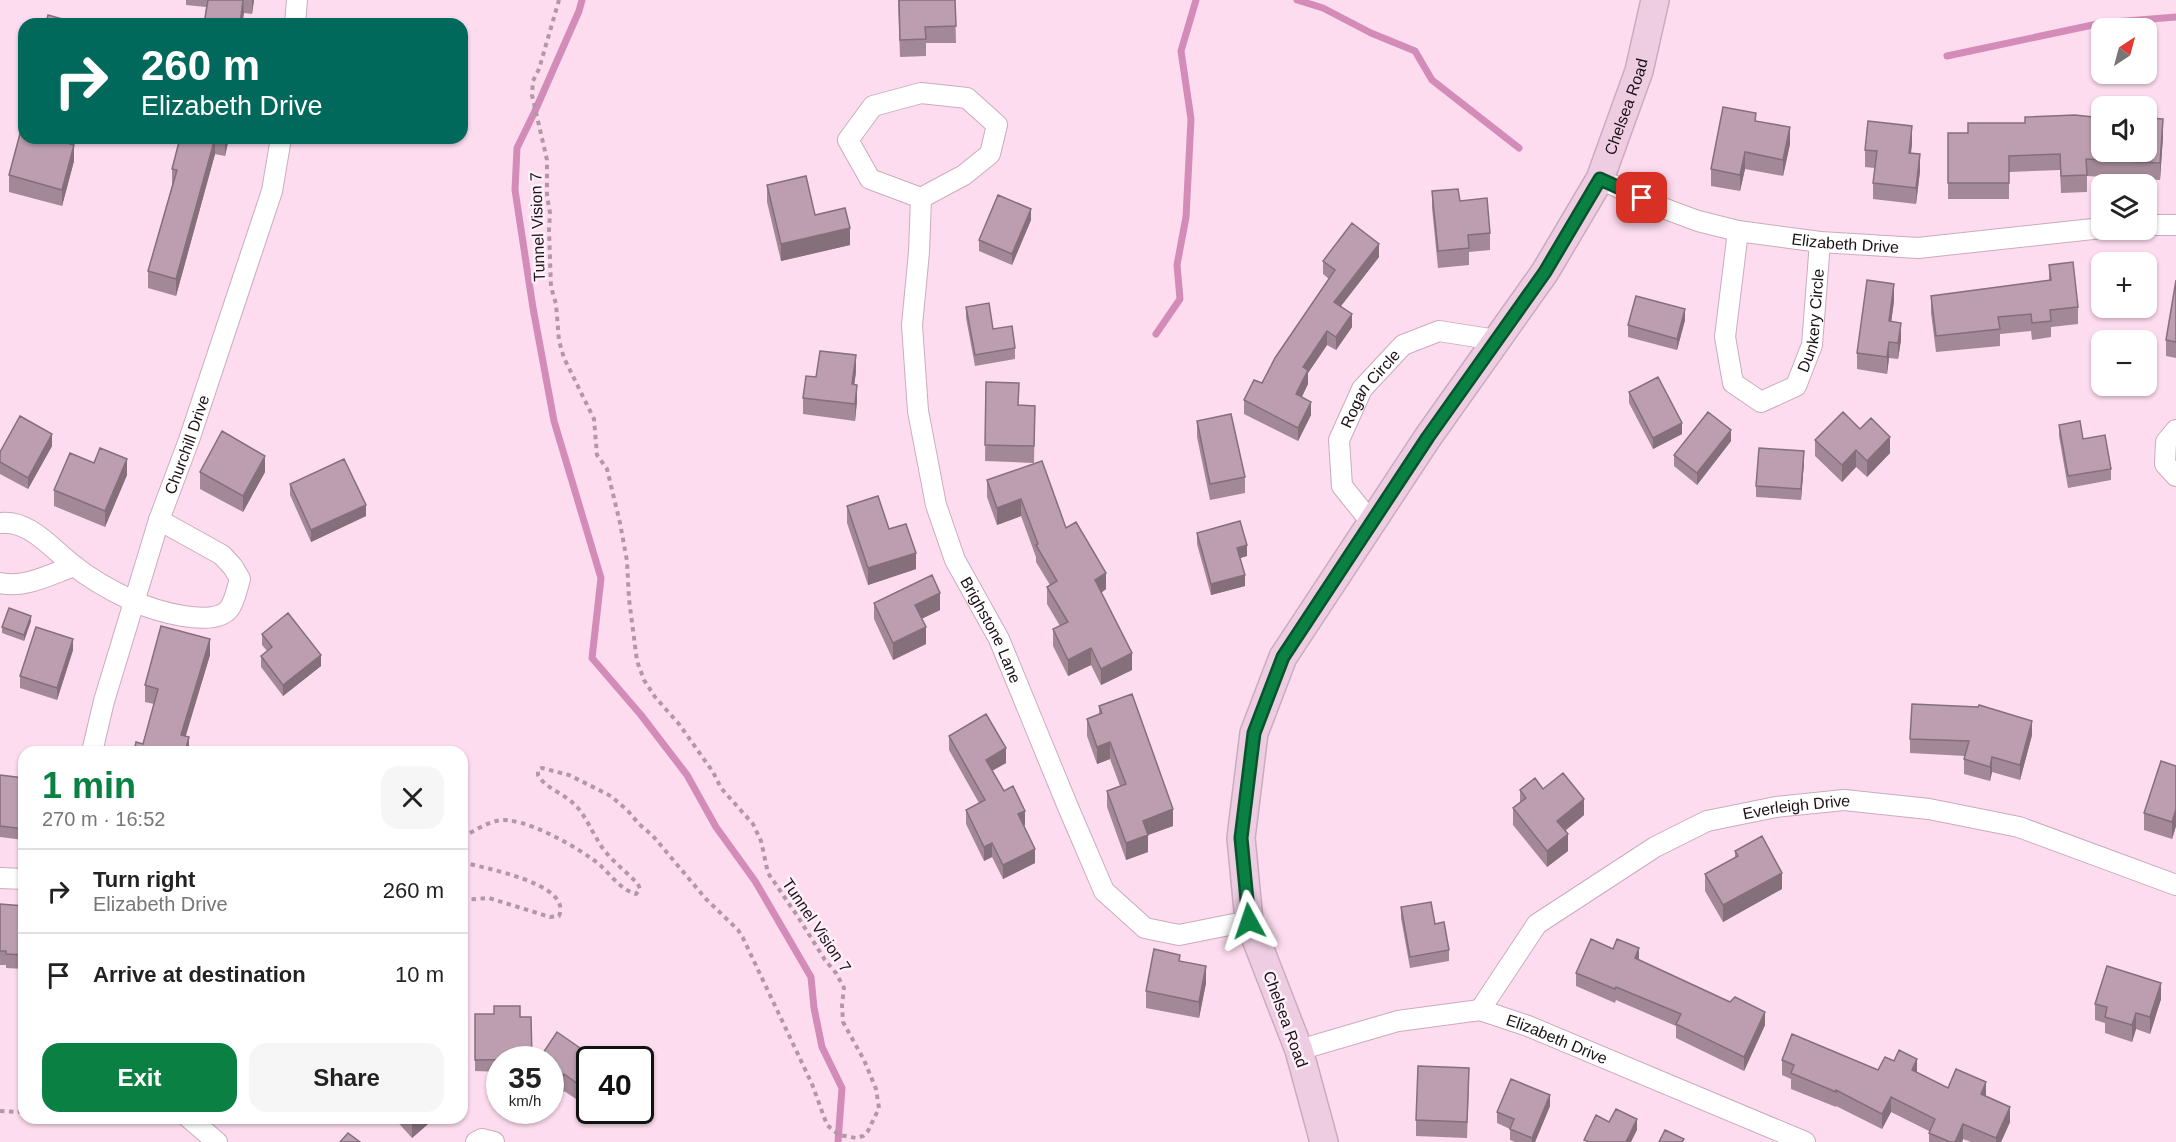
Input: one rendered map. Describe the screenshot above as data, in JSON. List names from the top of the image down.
{
  "streets": {
    "street": [
      "Chelsea Road",
      "Elizabeth Drive",
      "Dunkery Circle",
      "Rogan Circle",
      "Churchill Drive",
      "Brighstone Lane",
      "Everleigh Drive"
    ],
    "path": ["Tunnel Vision 7"]
  },
  "crossings": [
    ["Chelsea Road", "Elizabeth Drive"],
    ["Chelsea Road", "Rogan Circle"],
    ["Chelsea Road", "Brighstone Lane"],
    ["Elizabeth Drive", "Dunkery Circle"],
    ["Elizabeth Drive", "Everleigh Drive"]
  ],
  "north": "top right",
  "page": {
    "map_buttons": ["+", "−"],
    "turn": ["260 m", "Elizabeth Drive"],
    "heading": ["1 min", "270 m · 16:52"],
    "list": [
      {
        "name": "Turn right",
        "note": "Elizabeth Drive",
        "value": "260 m"
      },
      {
        "name": "Arrive at destination",
        "value": "10 m"
      }
    ],
    "buttons": ["Exit", "Share"],
    "speed": "35 km/h",
    "limit": "40"
  }
}
